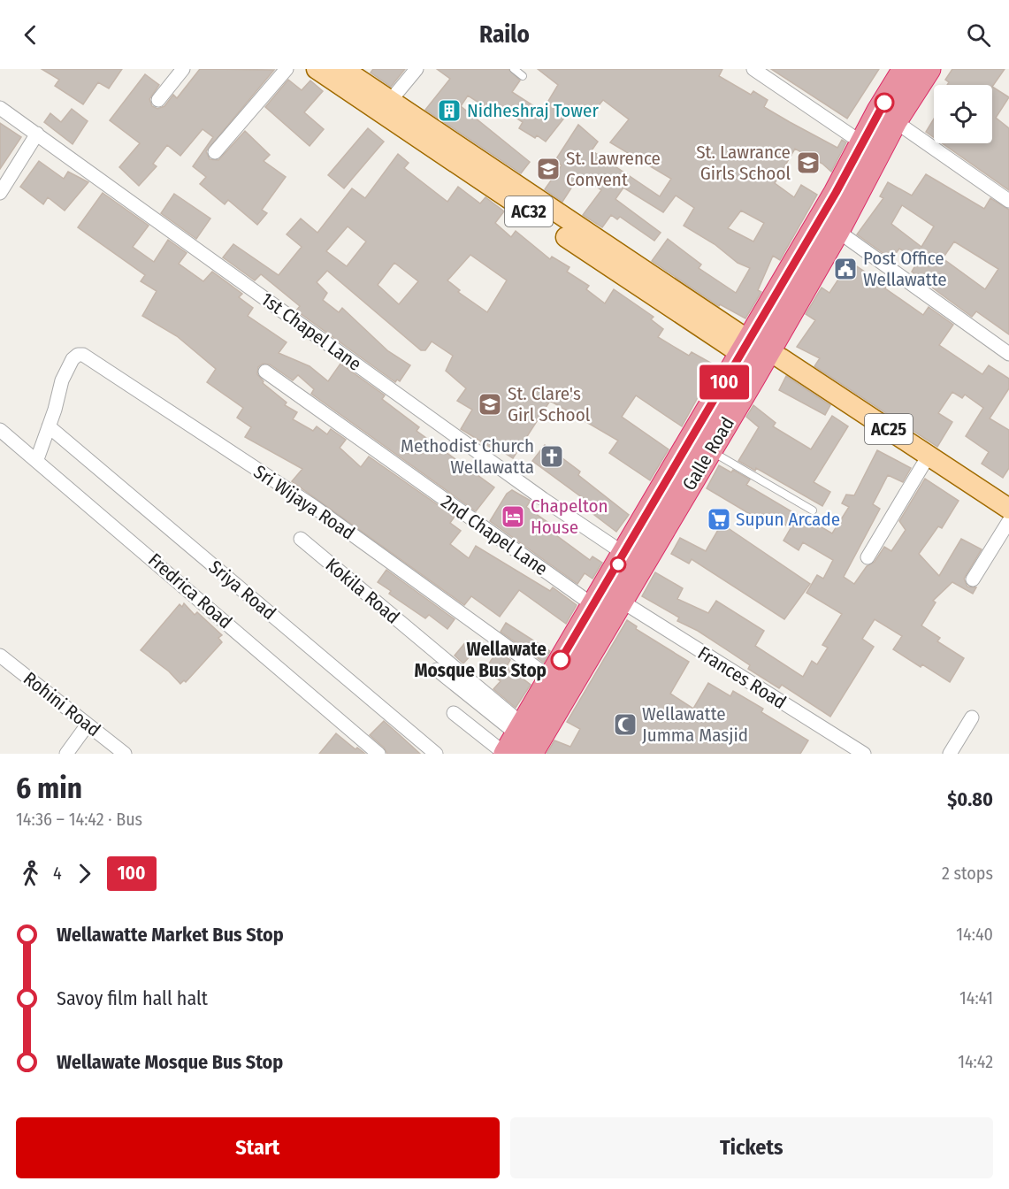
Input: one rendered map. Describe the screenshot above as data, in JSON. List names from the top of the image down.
{
  "streets": {
    "highway": ["Galle Road"],
    "main road": ["AC32", "AC25"],
    "street": [
      "1st Chapel Lane",
      "Sri Wijaya Road",
      "2nd Chapel Lane",
      "Sriya Road",
      "Fredrica Road",
      "Kokila Road",
      "Frances Road",
      "Rohini Road"
    ]
  },
  "crossings": [
    ["AC32", "AC25"],
    ["AC32", "Galle Road"],
    ["1st Chapel Lane", "Galle Road"],
    ["AC25", "Galle Road"],
    ["Galle Road", "Sri Wijaya Road"],
    ["Galle Road", "2nd Chapel Lane"],
    ["Galle Road", "Kokila Road"],
    ["Galle Road", "Frances Road"],
    ["Sri Wijaya Road", "Sriya Road"]
  ],
  "places": {
    "building": ["Nidheshraj Tower"],
    "school or university": ["St. Lawrance Girls School", "St. Lawrence Convent", "St. Clare's Girl School"],
    "public building": ["Post Office Wellawatte"],
    "church": ["Methodist Church Wellawatta"],
    "hotel": ["Chapelton House"],
    "supermarket": ["Supun Arcade"],
    "other": ["Wellawate Mosque Bus Stop"],
    "mosque": ["Wellawatte Jumma Masjid"]
  },
  "lines": ["bus line 100"],
  "page": {
    "header": "Railo",
    "on_map": "100",
    "heading": ["6 min", "14:36 – 14:42 · Bus", "$0.80"],
    "legs": ["4", "100", "2 stops"],
    "list": [
      {
        "name": "Wellawatte Market Bus Stop",
        "value": "14:40"
      },
      {
        "name": "Savoy film hall halt",
        "value": "14:41"
      },
      {
        "name": "Wellawate Mosque Bus Stop",
        "value": "14:42"
      }
    ],
    "buttons": ["Start", "Tickets"]
  }
}
